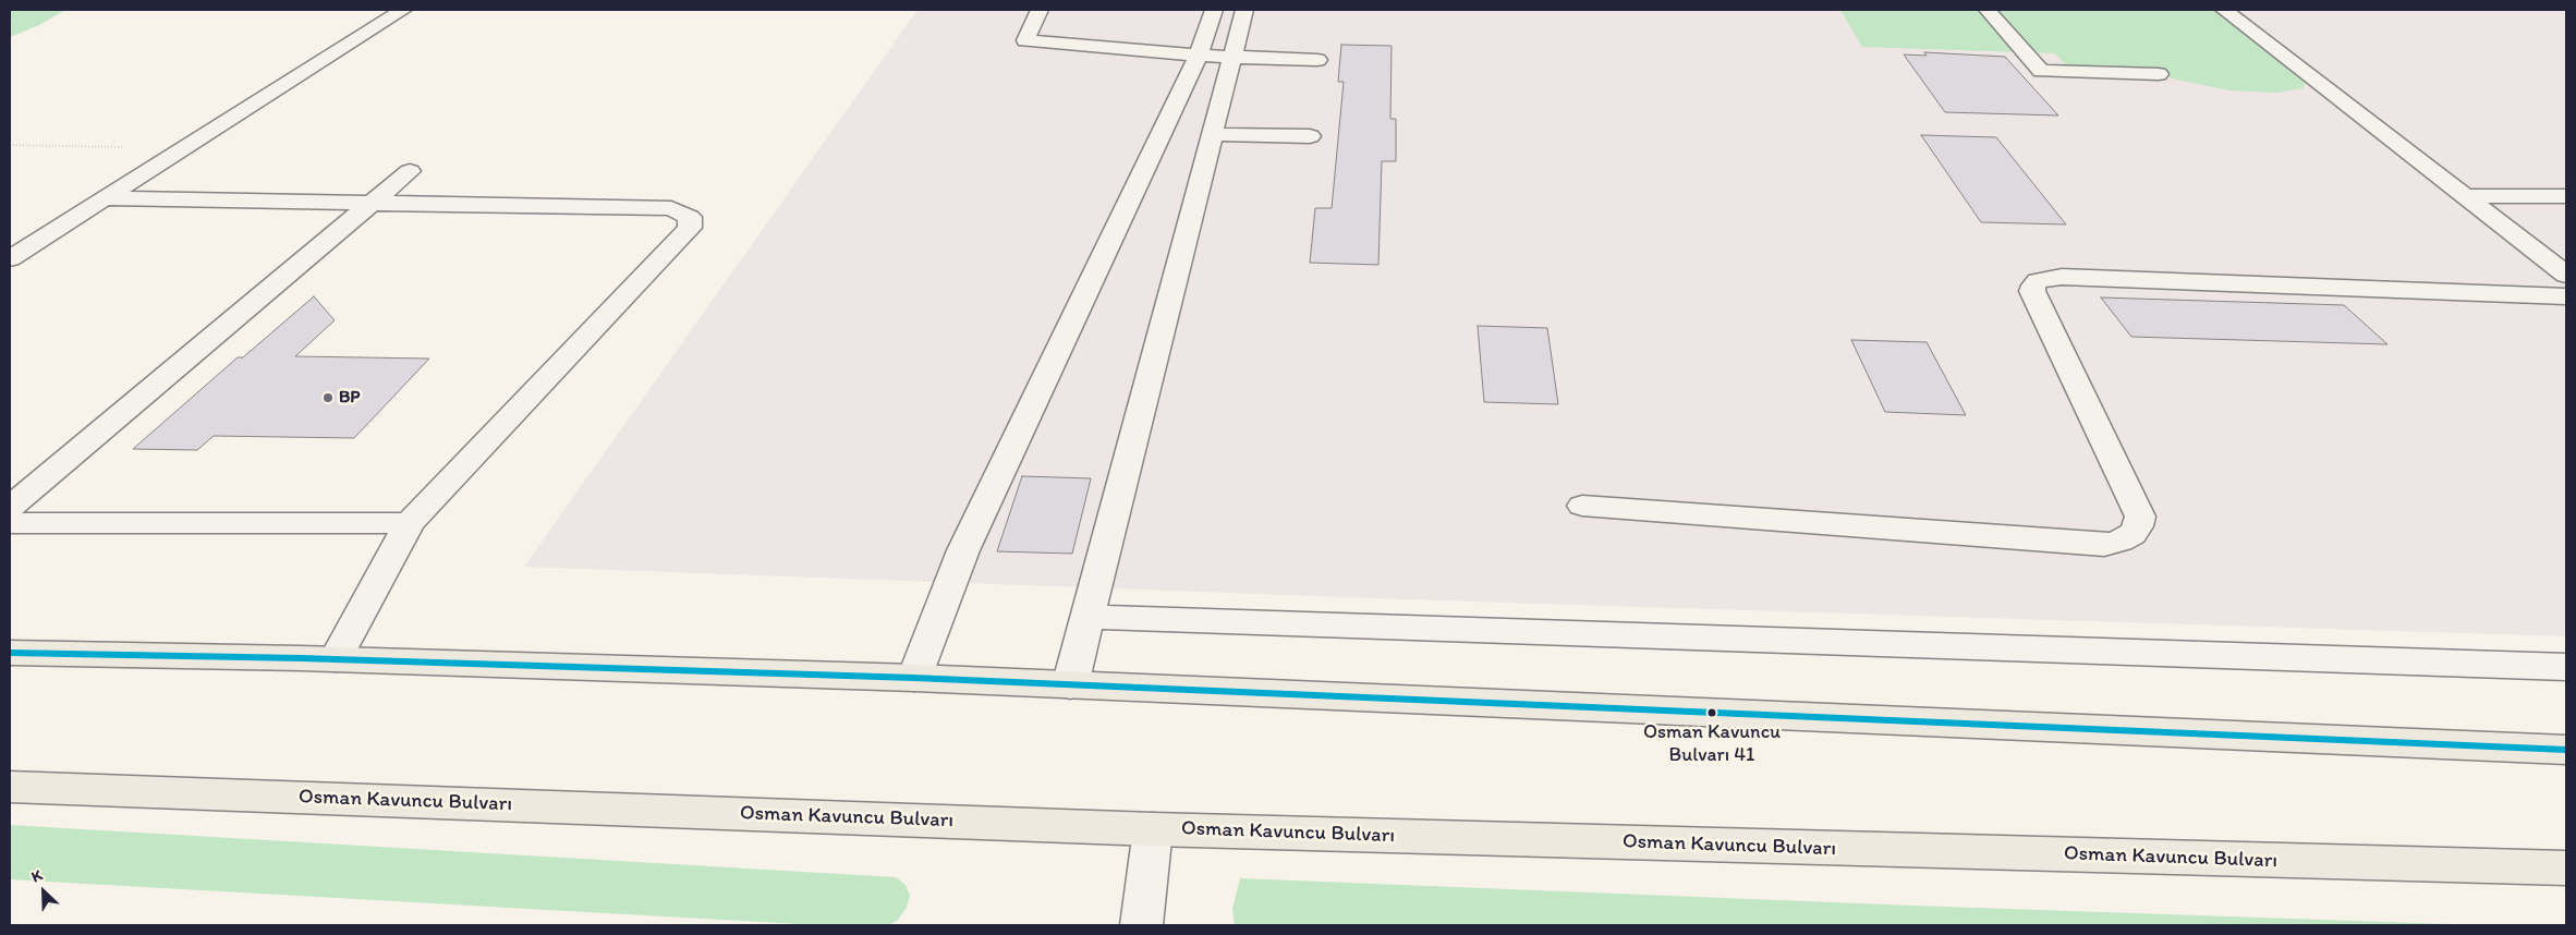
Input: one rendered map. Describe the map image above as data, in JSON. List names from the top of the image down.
{
  "streets": {
    "highway": ["Osman Kavuncu Bulvarı"]
  },
  "places": ["BP", "Osman Kavuncu Bulvarı 41"],
  "north": "top left"
}
